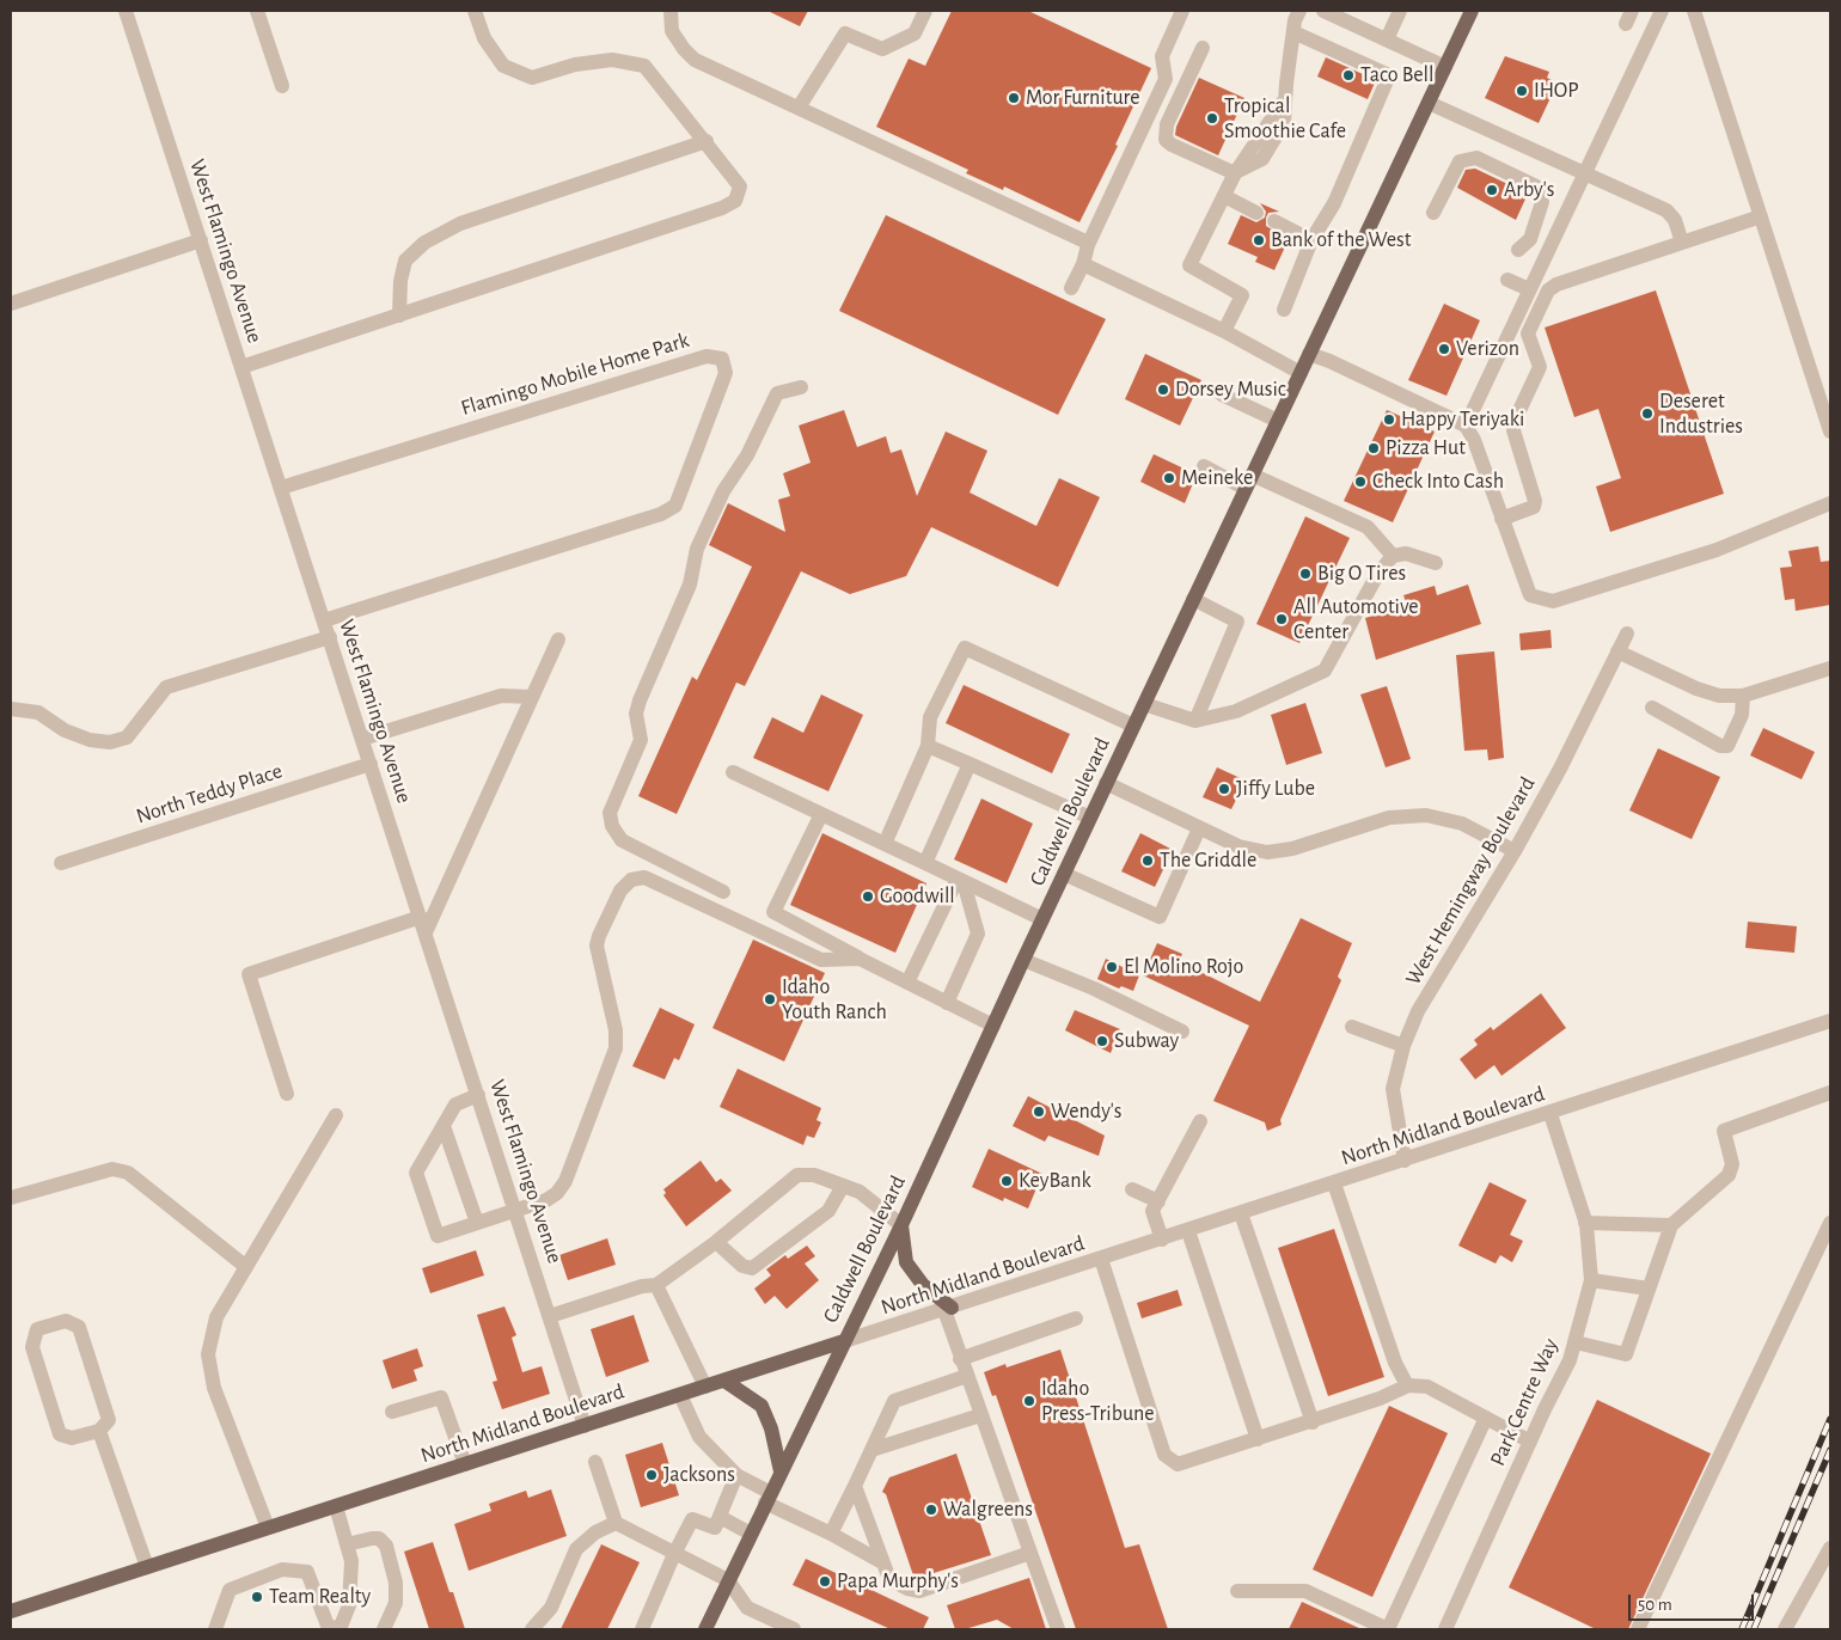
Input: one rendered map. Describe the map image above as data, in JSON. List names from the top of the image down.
{
  "streets": {
    "main road": ["Caldwell Boulevard", "North Midland Boulevard"],
    "street": [
      "West Flamingo Avenue",
      "Flamingo Mobile Home Park",
      "North Teddy Place",
      "West Hemingway Boulevard",
      "Park Centre Way"
    ]
  },
  "crossings": [
    ["West Flamingo Avenue", "Flamingo Mobile Home Park"],
    ["West Flamingo Avenue", "North Teddy Place"],
    ["West Flamingo Avenue", "North Midland Boulevard"],
    ["Caldwell Boulevard", "North Midland Boulevard"],
    ["West Hemingway Boulevard", "North Midland Boulevard"],
    ["North Midland Boulevard", "Park Centre Way"]
  ],
  "places": [
    "Taco Bell",
    "IHOP",
    "Mor Furniture",
    "Tropical Smoothie Cafe",
    "Arby's",
    "Bank of the West",
    "Verizon",
    "Dorsey Music",
    "Deseret Industries",
    "Happy Teriyaki",
    "Pizza Hut",
    "Meineke",
    "Check Into Cash",
    "Big O Tires",
    "All Automotive Center",
    "Jiffy Lube",
    "The Griddle",
    "Goodwill",
    "El Molino Rojo",
    "Idaho Youth Ranch",
    "Subway",
    "Wendy's",
    "KeyBank",
    "Idaho Press-Tribune",
    "Jacksons",
    "Walgreens",
    "Papa Murphy's",
    "Team Realty"
  ],
  "scale_bar": "50 m"
}
